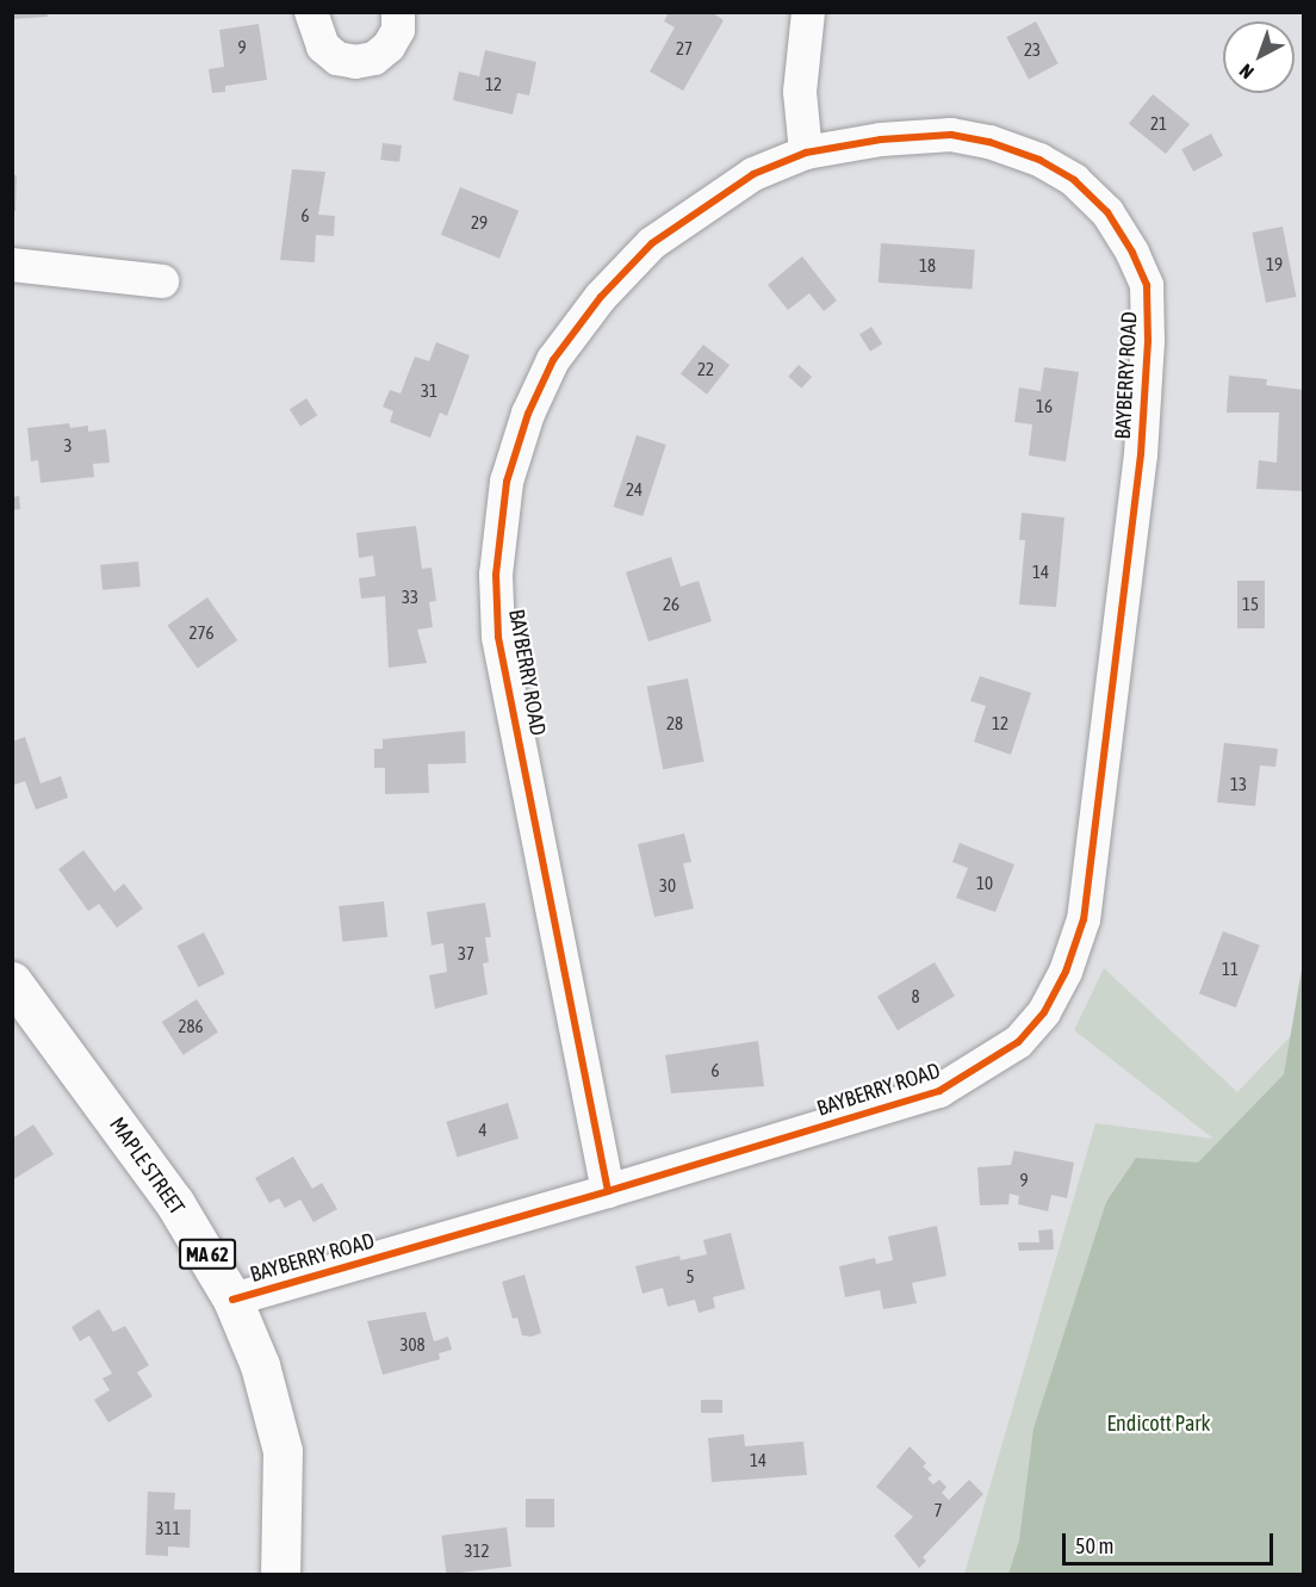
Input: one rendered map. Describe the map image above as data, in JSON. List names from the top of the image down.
{
  "streets": {
    "main road": ["MAPLE STREET", "MA 62"],
    "street": ["BAYBERRY ROAD"]
  },
  "crossings": [
    ["BAYBERRY ROAD", "MAPLE STREET"]
  ],
  "parks": ["Endicott Park"],
  "house_numbers": [
    "9",
    "27",
    "23",
    "12",
    "21",
    "6",
    "29",
    "19",
    "18",
    "22",
    "31",
    "16",
    "3",
    "24",
    "14",
    "33",
    "26",
    "15",
    "276",
    "28",
    "12",
    "13",
    "10",
    "30",
    "37",
    "11",
    "8",
    "286",
    "6",
    "4",
    "9",
    "5",
    "308",
    "14",
    "7",
    "311",
    "312"
  ],
  "scale_bar": "50 m",
  "north": "bottom left"
}
